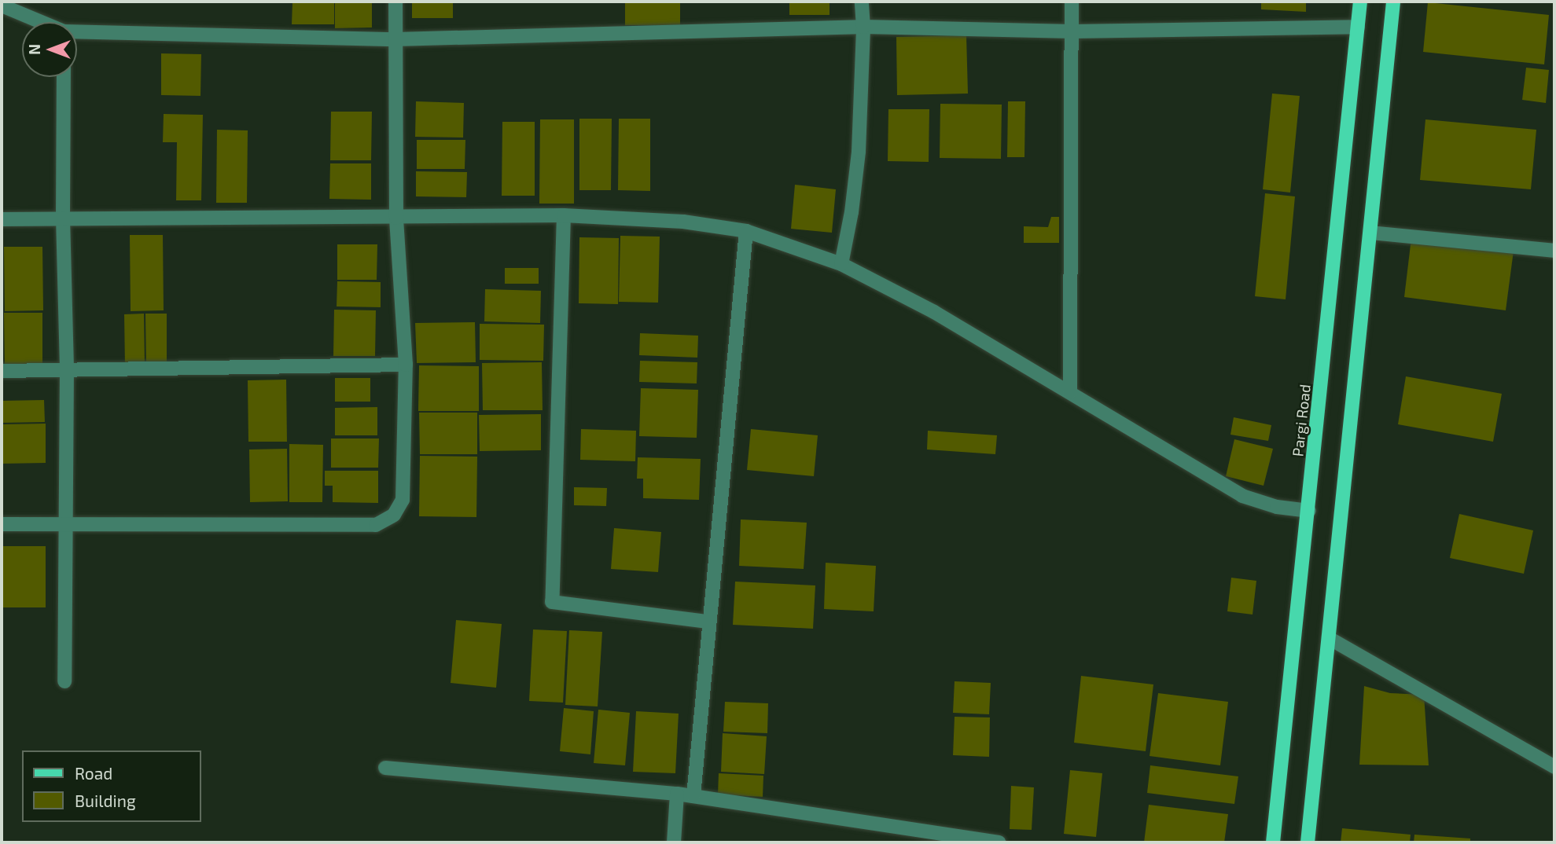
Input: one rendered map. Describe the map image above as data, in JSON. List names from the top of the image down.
{
  "streets": {
    "main road": ["Pargi Road"]
  },
  "legend": ["Road", "Building"],
  "north": "left"
}
